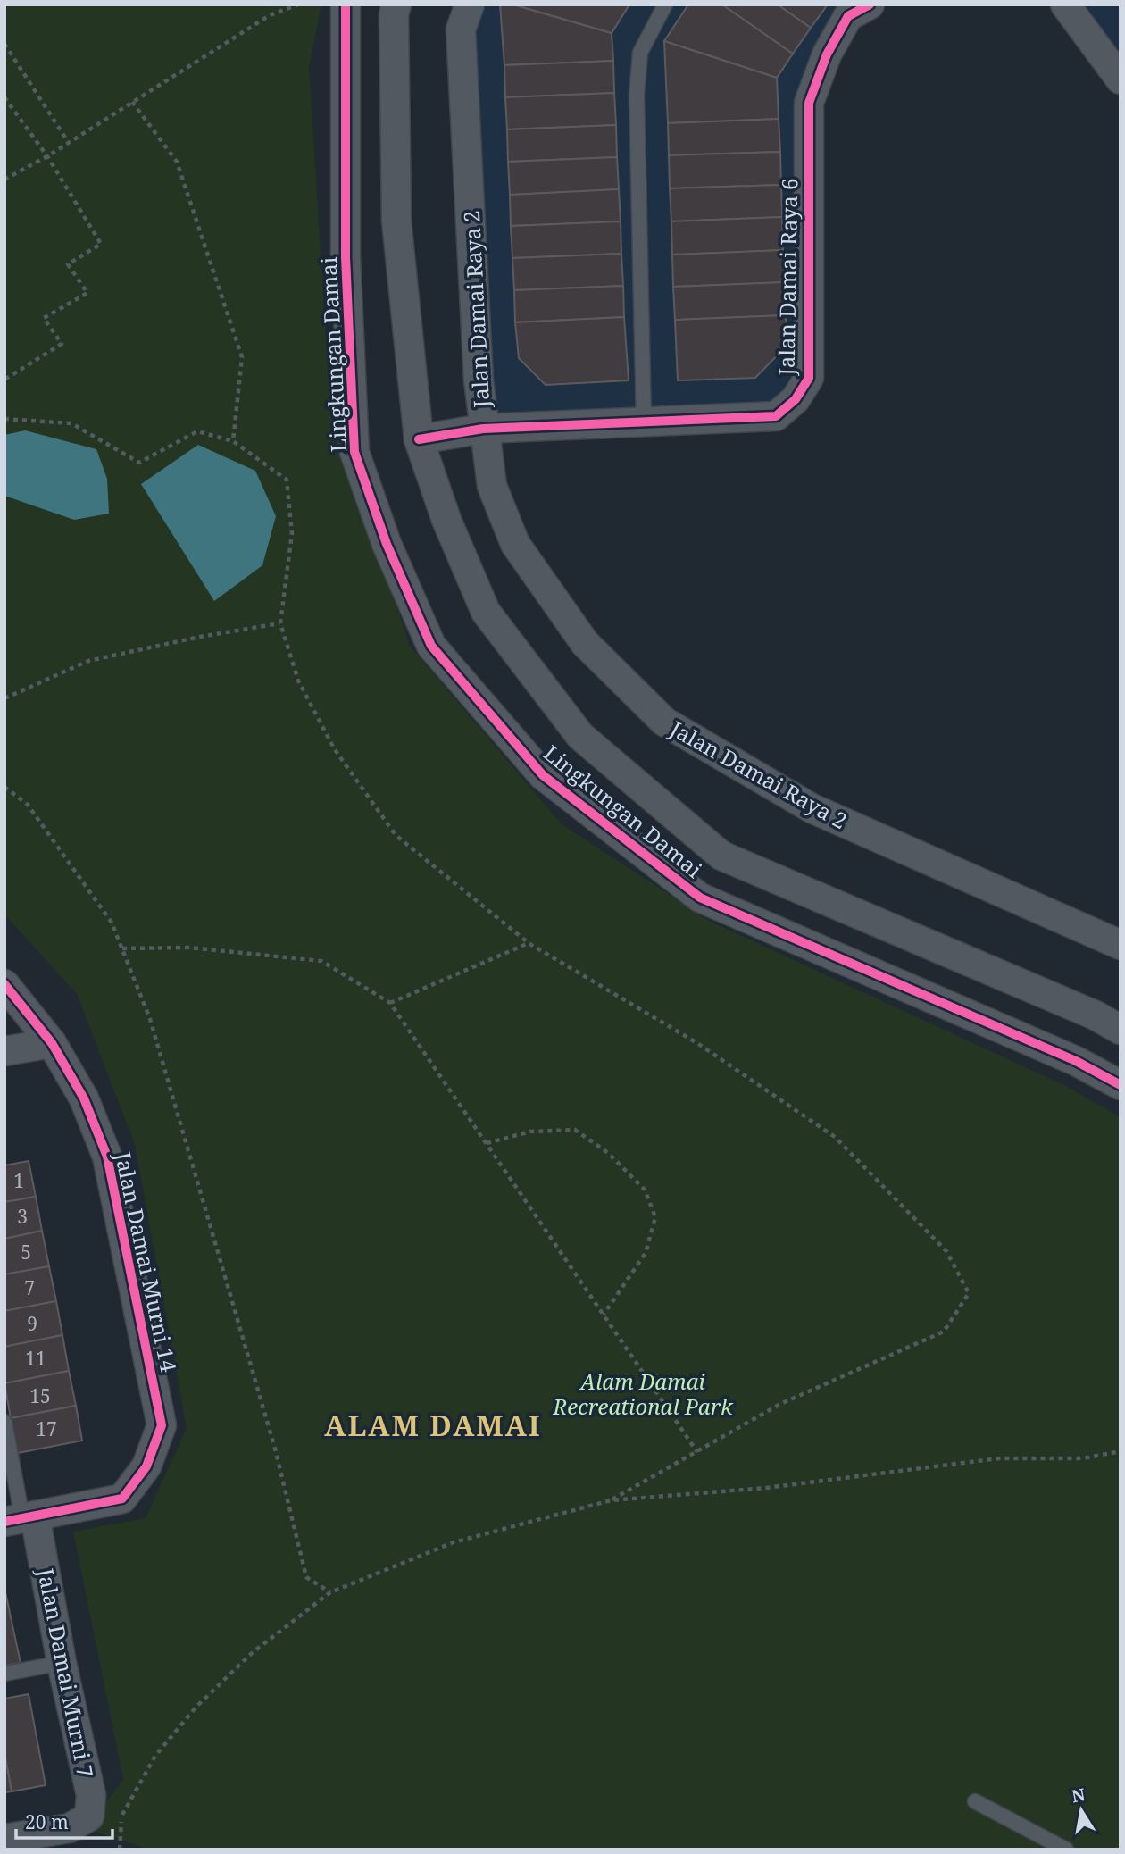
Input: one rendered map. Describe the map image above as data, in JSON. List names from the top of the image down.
{
  "streets": {
    "street": [
      "Jalan Damai Raya 6",
      "Jalan Damai Raya 2",
      "Lingkungan Damai",
      "Jalan Damai Murni 14",
      "Jalan Damai Murni 7"
    ]
  },
  "crossings": [
    ["Jalan Damai Raya 6", "Jalan Damai Raya 2"],
    ["Jalan Damai Raya 6", "Lingkungan Damai"],
    ["Jalan Damai Murni 14", "Jalan Damai Murni 7"]
  ],
  "districts": ["ALAM DAMAI"],
  "parks": ["Alam Damai Recreational Park"],
  "house_numbers": [
    "1",
    "3",
    "5",
    "7",
    "9",
    "11",
    "15",
    "17"
  ],
  "scale_bar": "20 m",
  "north": "top"
}
